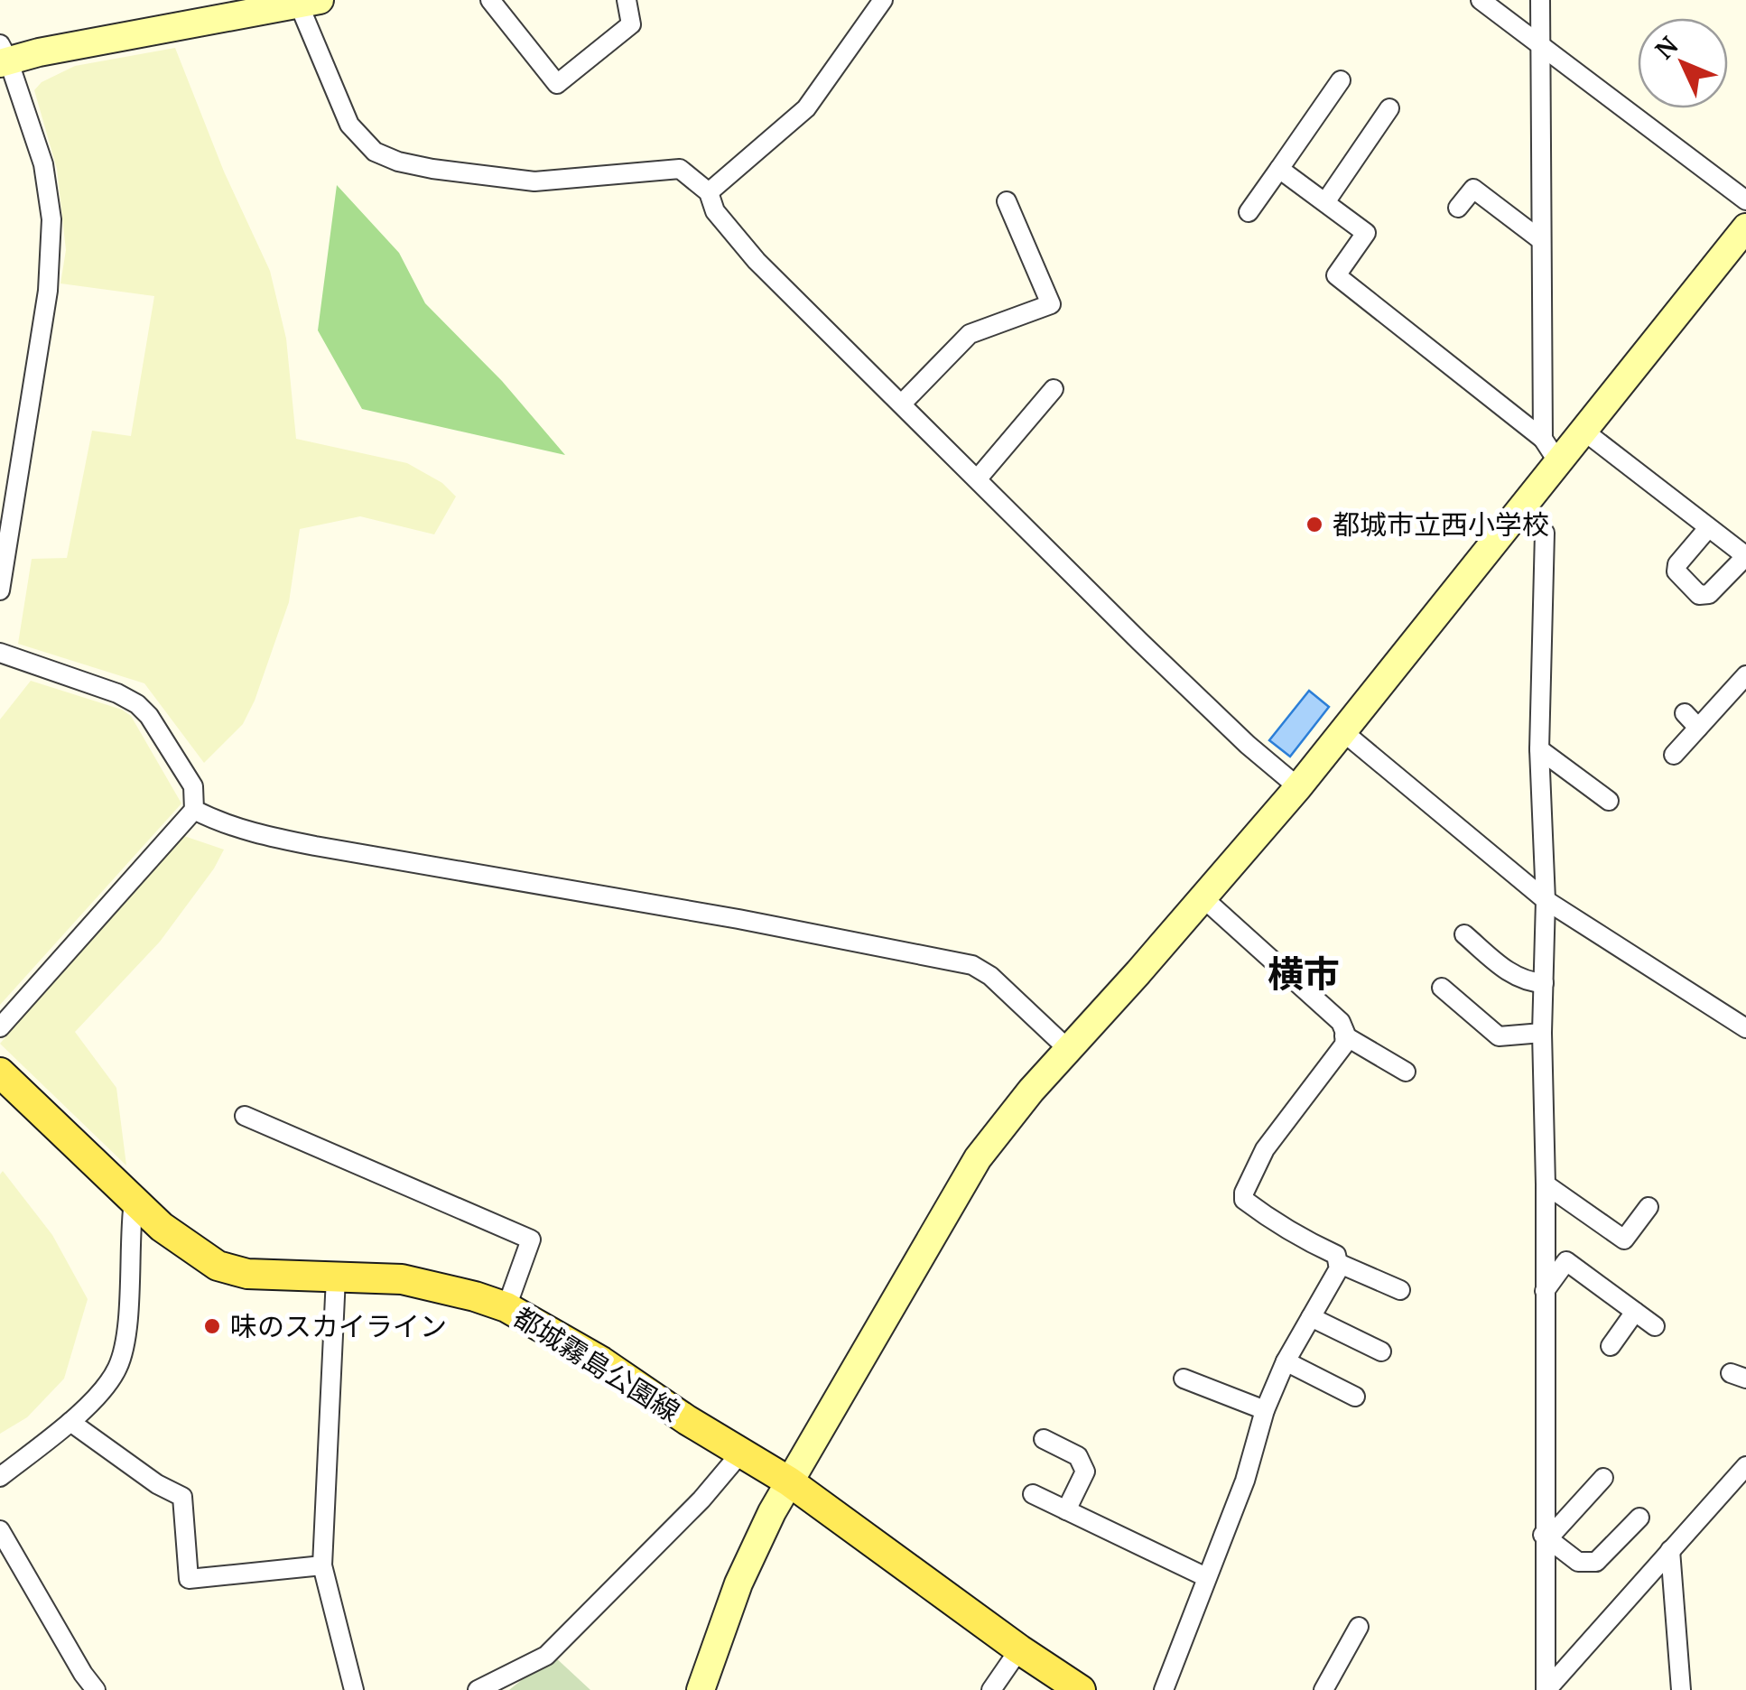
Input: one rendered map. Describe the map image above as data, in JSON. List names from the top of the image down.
{
  "streets": {
    "main road": ["都城霧島公園線"]
  },
  "districts": ["横市"],
  "places": ["都城市立西小学校", "味のスカイライン"],
  "north": "top left"
}
